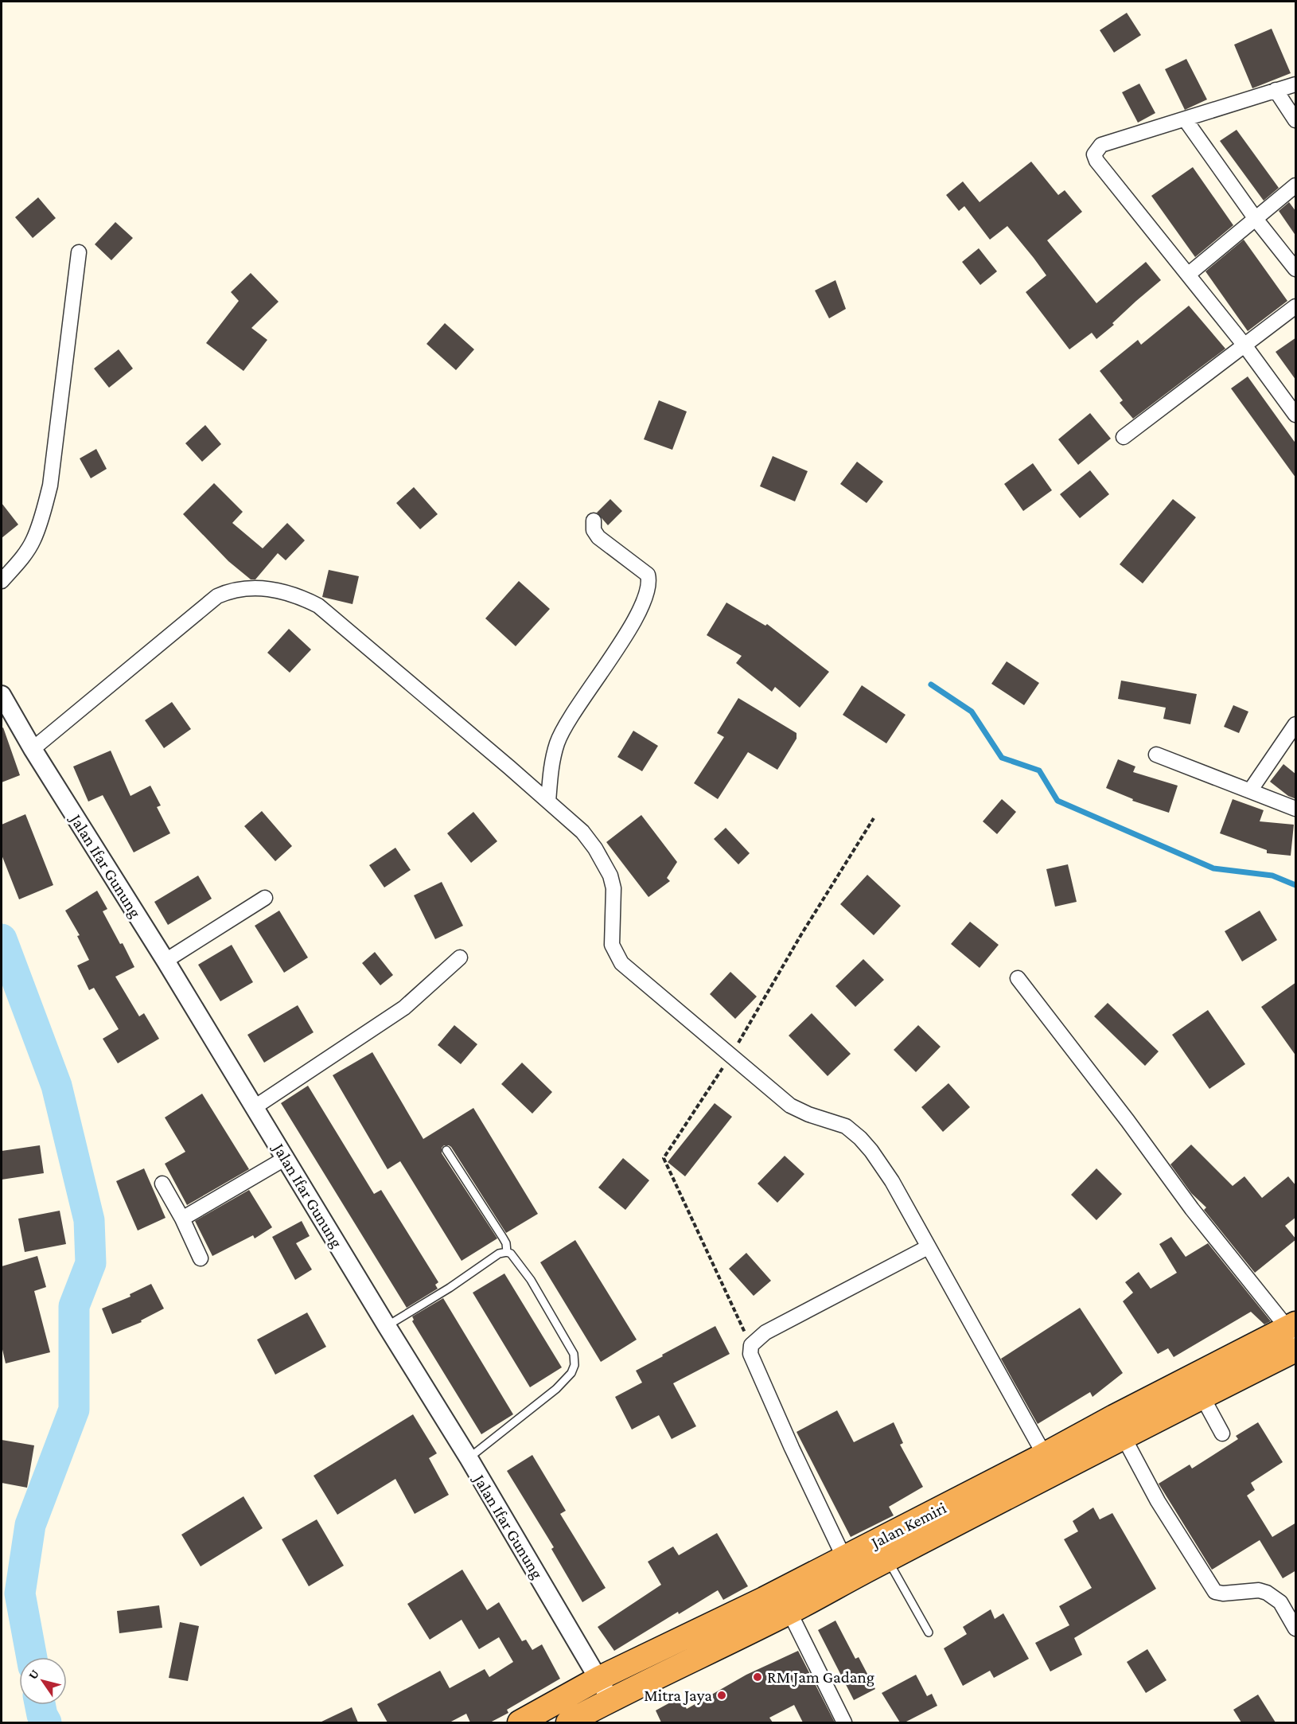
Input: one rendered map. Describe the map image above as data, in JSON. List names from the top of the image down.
{
  "streets": {
    "highway": ["Jalan Kemiri"],
    "street": ["Jalan Ifar Gunung"]
  },
  "crossings": [
    ["Jalan Ifar Gunung", "Jalan Kemiri"]
  ],
  "places": ["RM Jam Gadang", "Mitra Jaya"],
  "north": "top left"
}
